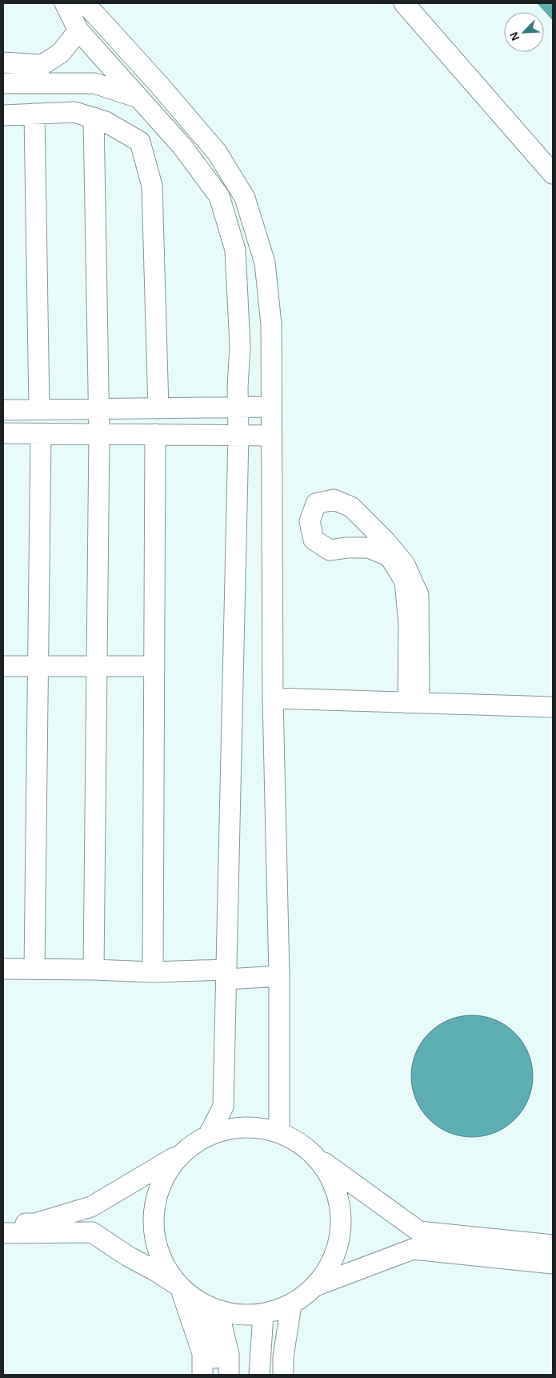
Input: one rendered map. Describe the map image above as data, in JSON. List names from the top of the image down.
{
  "north": "bottom left"
}
